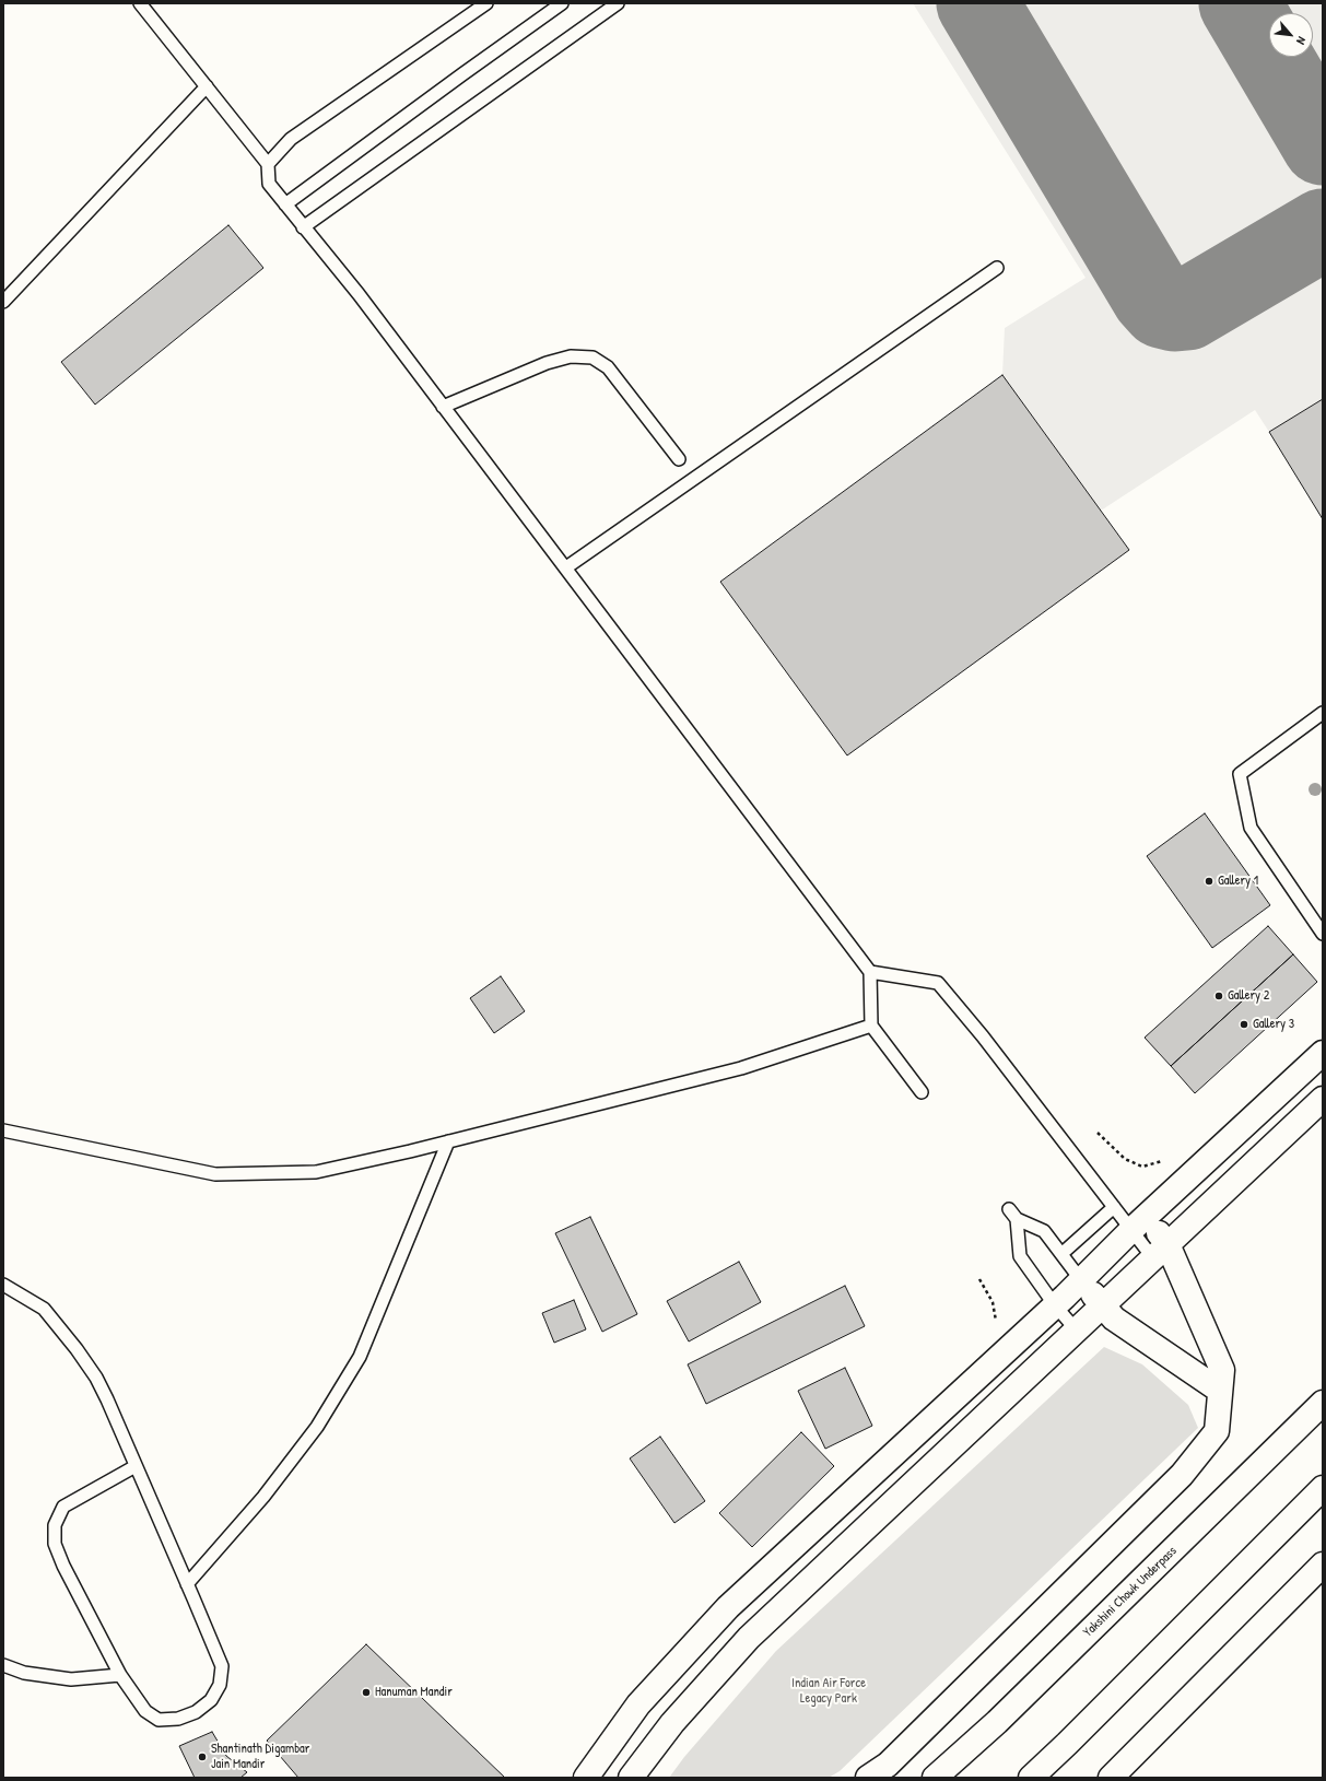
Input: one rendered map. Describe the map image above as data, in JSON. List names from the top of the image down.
{
  "streets": {
    "street": ["Yakshini Chowk Underpass"]
  },
  "parks": ["Indian Air Force Legacy Park"],
  "places": [
    "Gallery 1",
    "Gallery 2",
    "Gallery 3",
    "Hanuman Mandir",
    "Shantinath Digambar Jain Mandir"
  ],
  "north": "bottom right"
}
